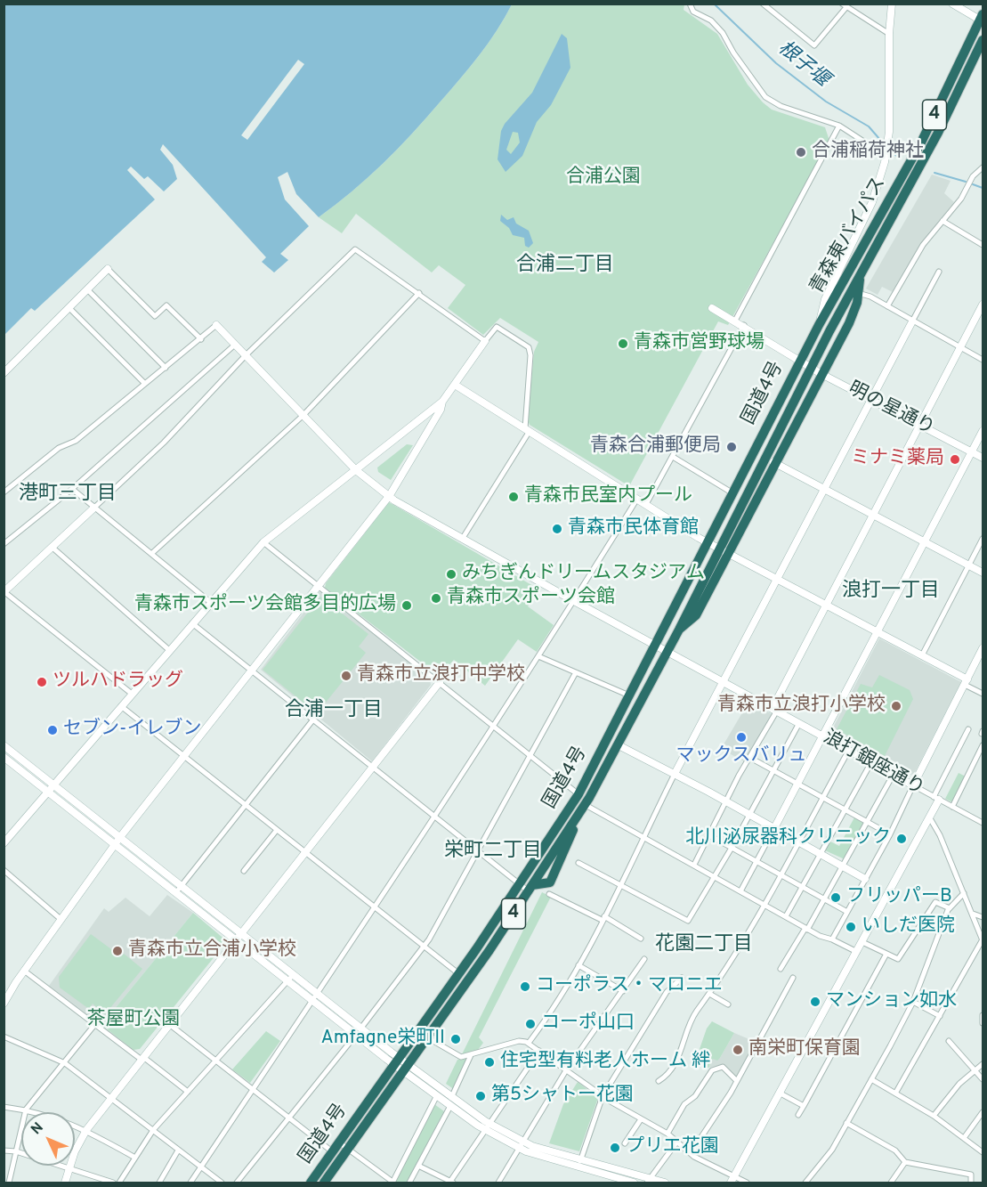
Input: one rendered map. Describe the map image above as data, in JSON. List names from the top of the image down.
{
  "streets": {
    "highway": ["4", "青森東バイパス", "国道4号"],
    "street": ["明の星通り", "浪打銀座通り"]
  },
  "crossings": [
    ["青森東バイパス", "国道4号"],
    ["青森東バイパス", "明の星通り"],
    ["国道4号", "明の星通り"],
    ["国道4号", "浪打銀座通り"]
  ],
  "districts": [
    "合浦二丁目",
    "港町三丁目",
    "浪打一丁目",
    "合浦一丁目",
    "栄町二丁目",
    "花園二丁目"
  ],
  "water": ["根子堰"],
  "parks": ["合浦公園", "茶屋町公園"],
  "places": [
    "合浦稲荷神社",
    "青森市営野球場",
    "青森合浦郵便局",
    "ミナミ薬局",
    "青森市民室内プール",
    "青森市民体育館",
    "みちぎんドリームスタジアム",
    "青森市スポーツ会館",
    "青森市スポーツ会館多目的広場",
    "青森市立浪打中学校",
    "ツルハドラッグ",
    "青森市立浪打小学校",
    "セブン-イレブン",
    "マックスバリュ",
    "北川泌尿器科クリニック",
    "フリッパーB",
    "いしだ医院",
    "青森市立合浦小学校",
    "コーポラス・マロニエ",
    "マンション如水",
    "コーポ山口",
    "Amfagne栄町II",
    "南栄町保育園",
    "住宅型有料老人ホーム 絆",
    "第5シャトー花園",
    "プリエ花園"
  ],
  "north": "top left"
}
